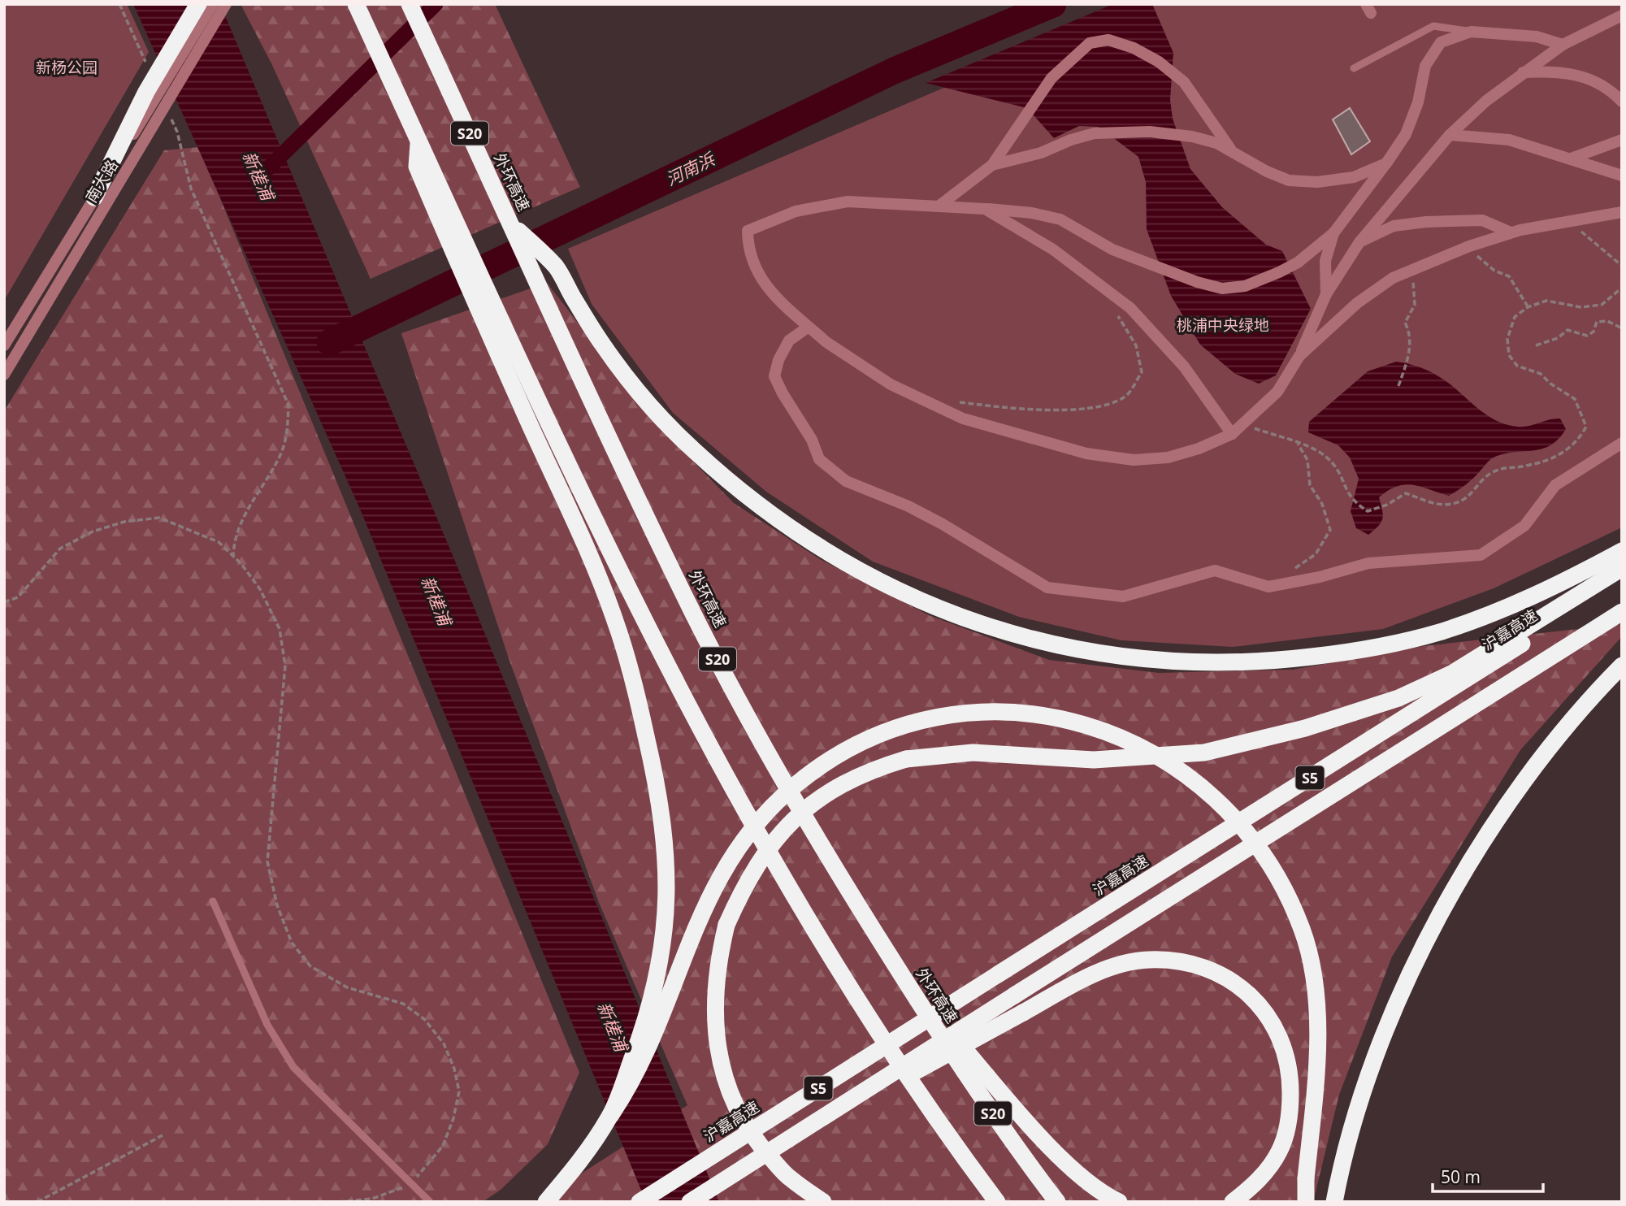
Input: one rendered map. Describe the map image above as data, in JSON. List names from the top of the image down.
{
  "streets": {
    "highway": [
      "S20",
      "外环高速",
      "沪嘉高速",
      "S5"
    ],
    "street": ["南大路"]
  },
  "water": ["河南浜", "新槎浦"],
  "parks": ["新杨公园", "桃浦中央绿地"],
  "scale_bar": "50 m"
}
